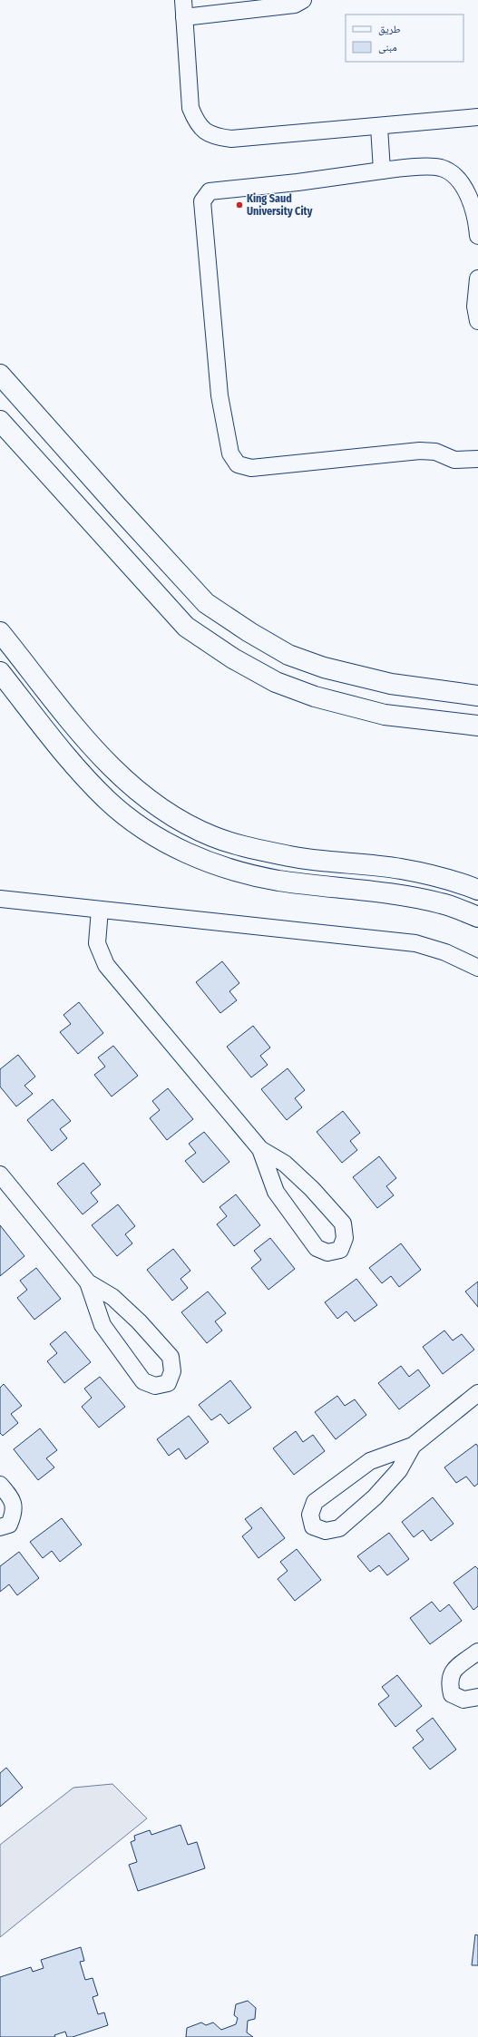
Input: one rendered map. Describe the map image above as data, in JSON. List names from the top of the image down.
{
  "places": ["King Saud University City"],
  "legend": ["طريق", "مبنى"]
}
